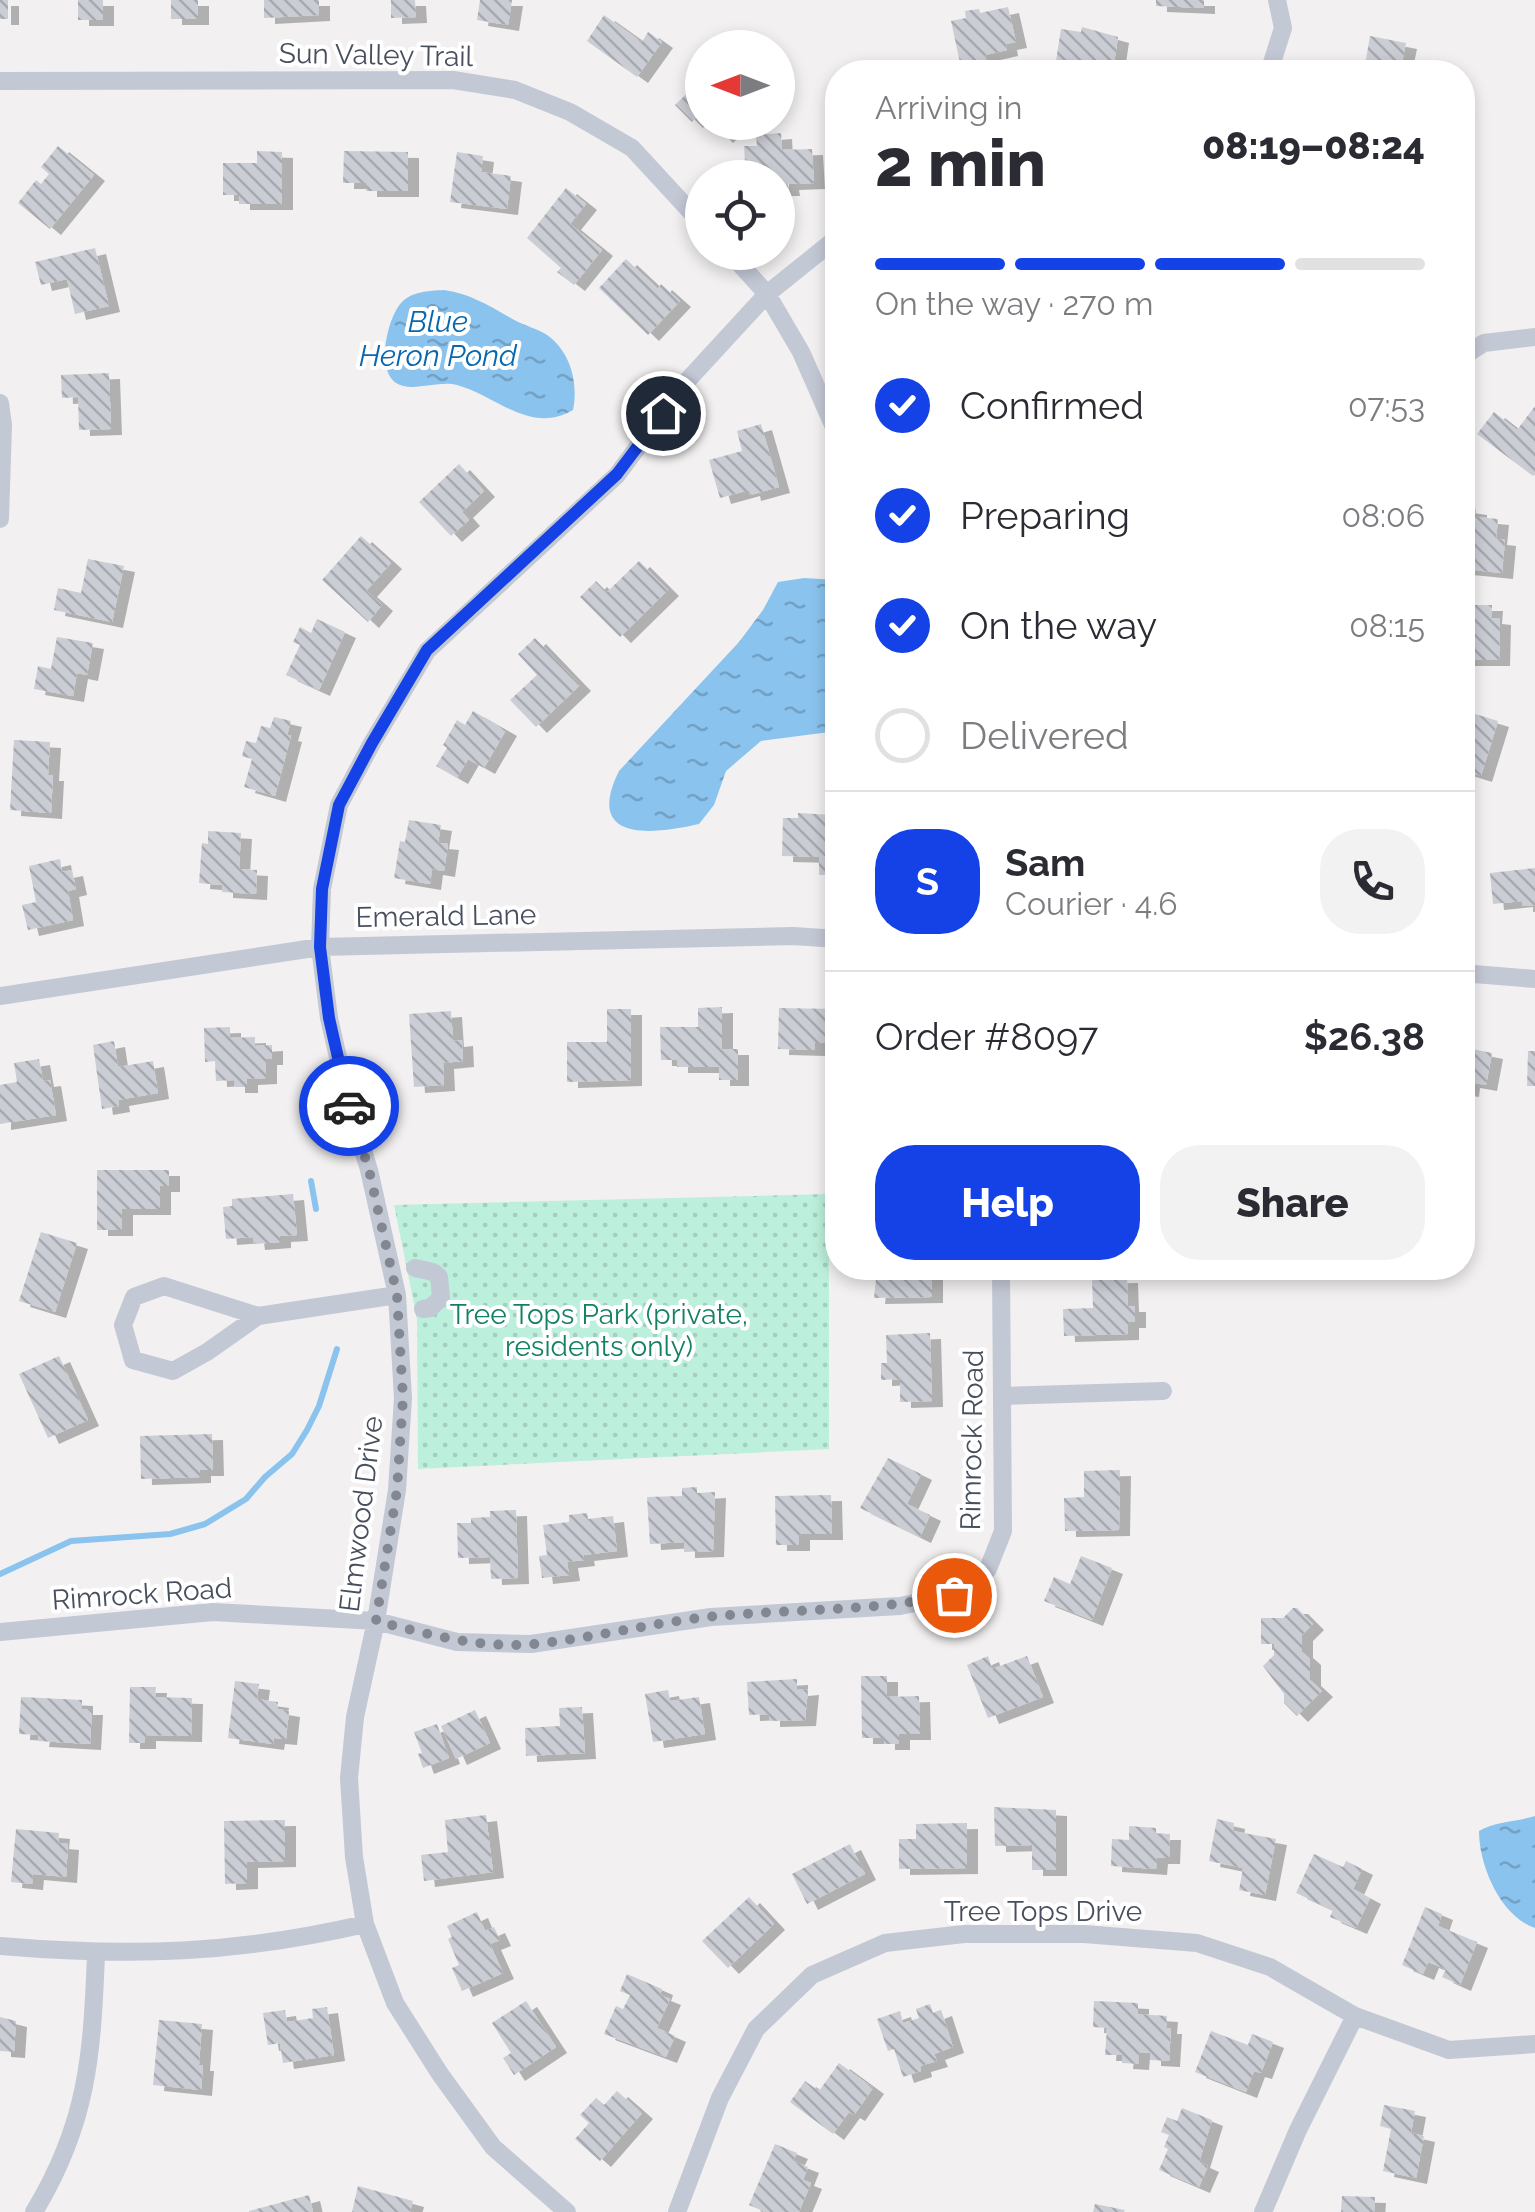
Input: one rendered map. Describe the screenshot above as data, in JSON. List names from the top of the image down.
{
  "streets": {
    "street": [
      "Sun Valley Trail",
      "Emerald Lane",
      "Rimrock Road",
      "Elmwood Drive",
      "Tree Tops Drive"
    ]
  },
  "crossings": [
    ["Emerald Lane", "Elmwood Drive"],
    ["Rimrock Road", "Elmwood Drive"]
  ],
  "water": ["Blue Heron Pond"],
  "parks": ["Tree Tops Park (private, residents only)"],
  "north": "left",
  "page": {
    "heading": ["2 min", "Arriving in", "08:19–08:24"],
    "panel": [
      "Sam",
      "Courier · 4.6",
      "Order #8097",
      "$26.38"
    ],
    "bar": "On the way · 270 m",
    "list": [
      ["Confirmed", "07:53"],
      ["Preparing", "08:06"],
      ["On the way", "08:15"],
      "Delivered"
    ],
    "round": "S",
    "buttons": ["Help", "Share"]
  }
}
